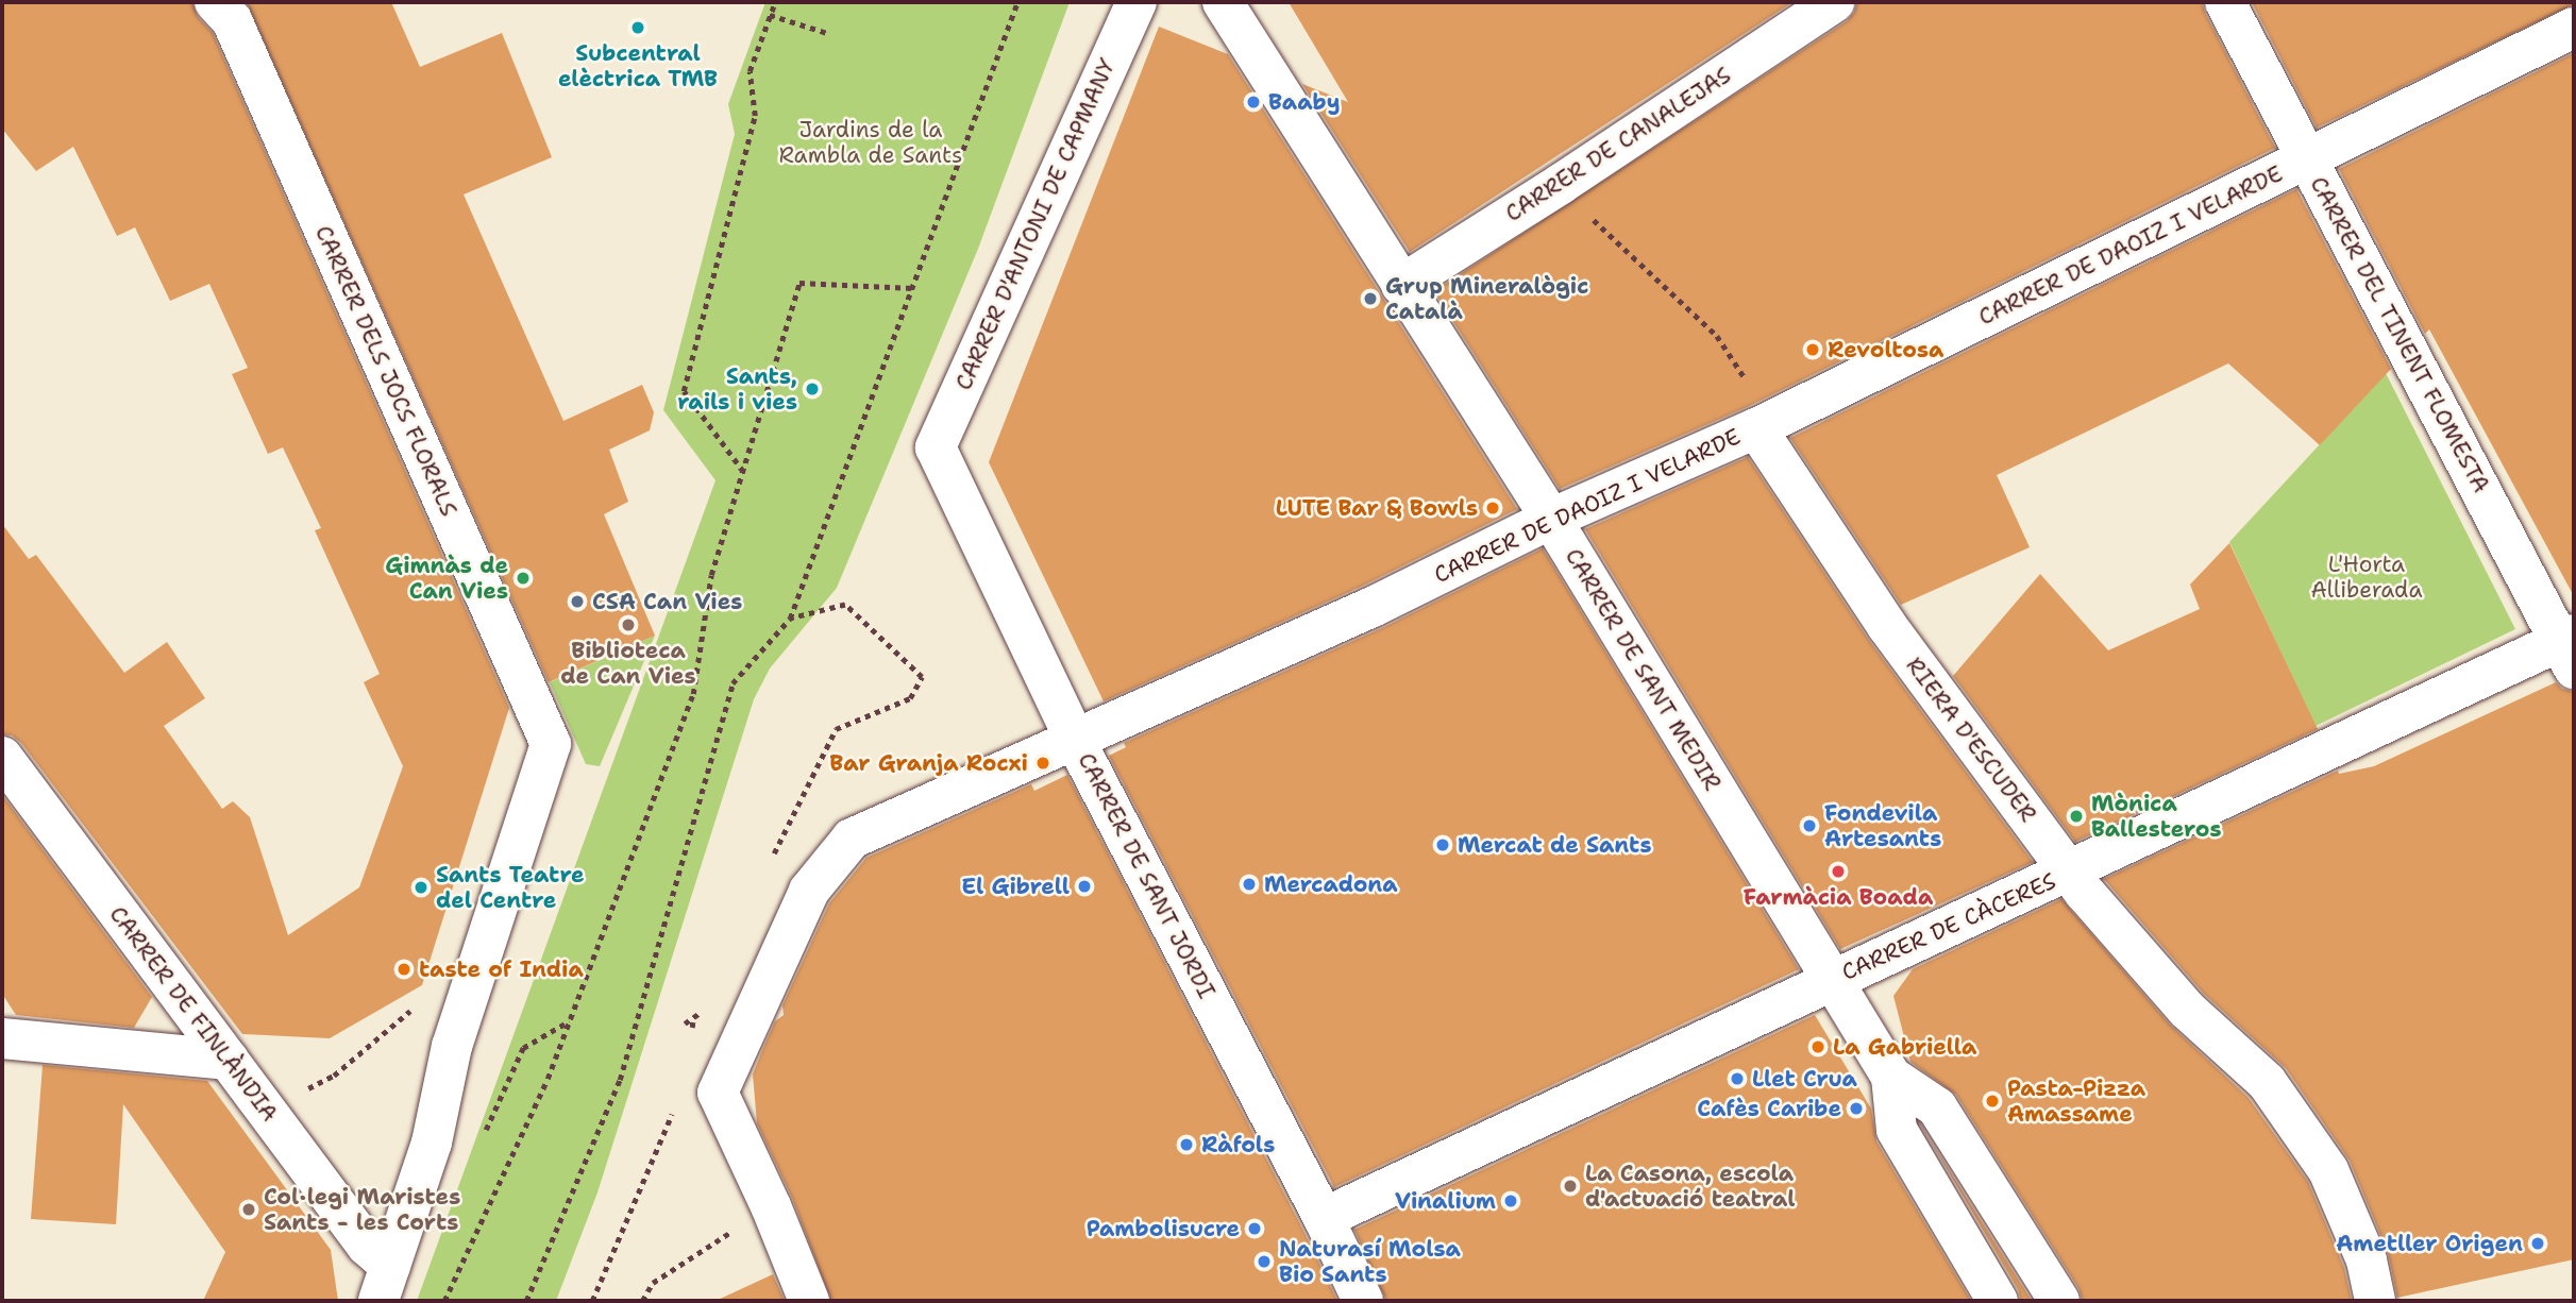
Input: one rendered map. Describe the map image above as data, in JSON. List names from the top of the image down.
{
  "streets": {
    "street": [
      "CARRER DE CANALEJAS",
      "CARRER D'ANTONI DE CAPMANY",
      "CARRER DE DAOIZ I VELARDE",
      "CARRER DEL TINENT FLOMESTA",
      "CARRER DELS JOCS FLORALS",
      "CARRER DE SANT MEDIR",
      "RIERA D'ESCUDER",
      "CARRER DE SANT JORDI",
      "CARRER DE CÀCERES",
      "CARRER DE FINLÀNDIA"
    ]
  },
  "crossings": [
    ["CARRER DE CANALEJAS", "CARRER DE SANT MEDIR"],
    ["CARRER D'ANTONI DE CAPMANY", "CARRER DE SANT JORDI"],
    ["CARRER DE DAOIZ I VELARDE", "CARRER DEL TINENT FLOMESTA"],
    ["CARRER DE DAOIZ I VELARDE", "CARRER DE SANT MEDIR"],
    ["CARRER DE DAOIZ I VELARDE", "RIERA D'ESCUDER"],
    ["CARRER DE DAOIZ I VELARDE", "CARRER DE SANT JORDI"],
    ["CARRER DEL TINENT FLOMESTA", "CARRER DE CÀCERES"],
    ["CARRER DELS JOCS FLORALS", "CARRER DE FINLÀNDIA"],
    ["CARRER DE SANT MEDIR", "CARRER DE CÀCERES"],
    ["RIERA D'ESCUDER", "CARRER DE CÀCERES"],
    ["CARRER DE SANT JORDI", "CARRER DE CÀCERES"]
  ],
  "parks": ["Jardins de la Rambla de Sants", "L'Horta Alliberada"],
  "places": [
    "Subcentral elèctrica TMB",
    "Baaby",
    "Grup Mineralògic Català",
    "Revoltosa",
    "Sants, rails i vies",
    "LUTE Bar & Bowls",
    "Gimnàs de Can Vies",
    "CSA Can Vies",
    "Biblioteca de Can Vies",
    "Bar Granja Rocxi",
    "Mònica Ballesteros",
    "Fondevila Artesants",
    "Mercat de Sants",
    "Farmàcia Boada",
    "Mercadona",
    "El Gibrell",
    "Sants Teatre del Centre",
    "taste of India",
    "La Gabriella",
    "Llet Crua",
    "Pasta-Pizza Amassame",
    "Cafès Caribe",
    "Ràfols",
    "La Casona, escola d'actuació teatral",
    "Vinalium",
    "Col·legi Maristes Sants - les Corts",
    "Pambolisucre",
    "Ametller Origen",
    "Naturasí Molsa Bio Sants"
  ]
}
